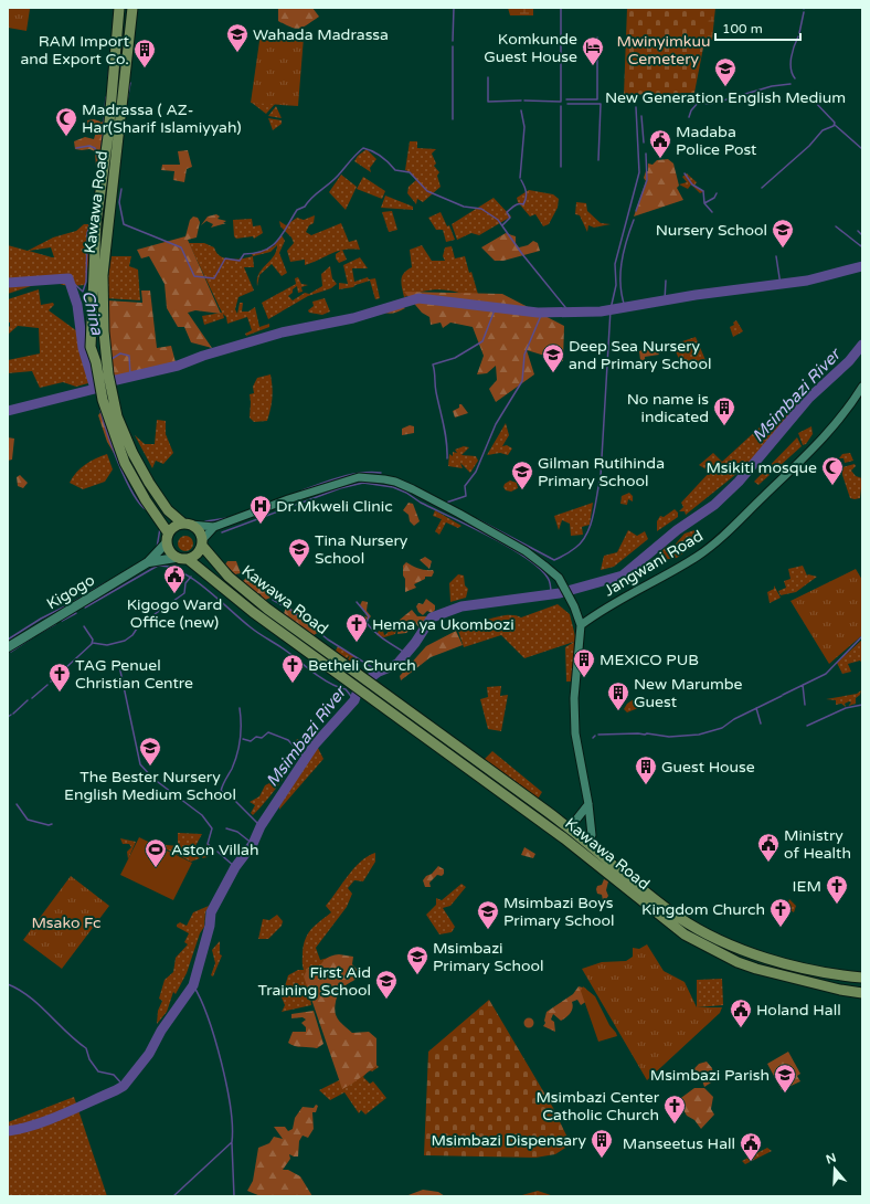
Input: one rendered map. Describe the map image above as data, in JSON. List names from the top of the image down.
{
  "streets": {
    "main road": ["Kawawa Road", "Kigogo"],
    "street": ["Jangwani Road"]
  },
  "water": ["China", "Msimbazi River"],
  "parks": ["Mwinyimkuu Cemetery", "Msako Fc"],
  "places": {
    "school or university": [
      "Wahada Madrassa",
      "New Generation English Medium",
      "Nursery School",
      "Deep Sea Nursery and Primary School",
      "Gilman Rutihinda Primary School",
      "Tina Nursery School",
      "The Bester Nursery English Medium School",
      "Msimbazi Boys Primary School",
      "Msimbazi Primary School",
      "First Aid Training School",
      "Msimbazi Parish"
    ],
    "hotel": ["Komkunde Guest House"],
    "building": [
      "RAM Import and Export Co.",
      "No name is indicated",
      "MEXICO PUB",
      "New Marumbe Guest",
      "Guest House",
      "Msimbazi Dispensary"
    ],
    "mosque": ["Madrassa ( AZ- Har(Sharif Islamiyyah)", "Msikiti mosque"],
    "public building": [
      "Madaba Police Post",
      "Kigogo Ward Office (new)",
      "Ministry of Health",
      "Holand Hall",
      "Manseetus Hall"
    ],
    "hospital": ["Dr.Mkweli Clinic"],
    "church": [
      "Hema ya Ukombozi",
      "Betheli Church",
      "TAG Penuel Christian Centre",
      "IEM",
      "Kingdom Church",
      "Msimbazi Center Catholic Church"
    ],
    "sports": ["Aston Villah"]
  },
  "scale_bar": "100 m",
  "north": "top"
}
